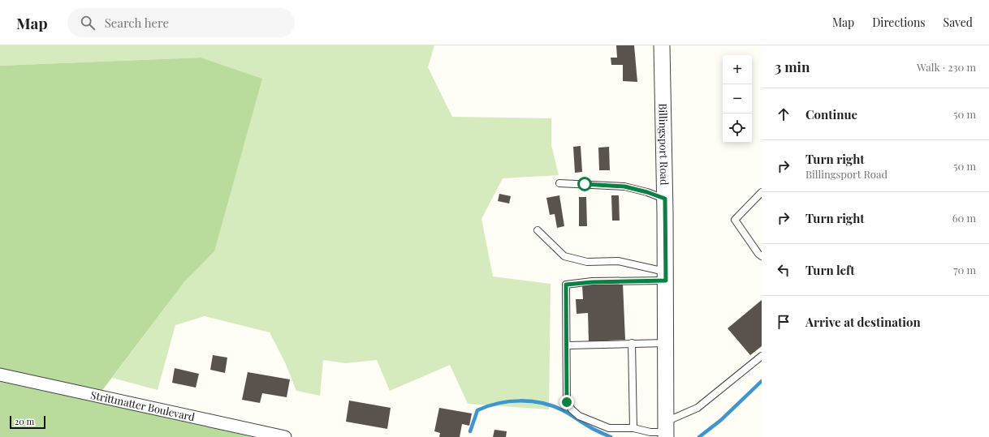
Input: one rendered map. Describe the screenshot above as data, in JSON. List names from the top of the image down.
{
  "streets": {
    "street": ["Billingsport Road", "Strittmatter Boulevard"]
  },
  "scale_bar": "20 m",
  "page": {
    "header": "Map",
    "search": "Search here",
    "nav": ["Map", "Directions", "Saved"],
    "heading": ["3 min", "Walk · 230 m"],
    "map_buttons": ["+", "−"],
    "list": [
      ["Continue", "50 m"],
      ["Turn right", "Billingsport Road", "50 m"],
      ["Turn right", "60 m"],
      ["Turn left", "70 m"],
      "Arrive at destination"
    ],
    "scale": "20 m"
  }
}
